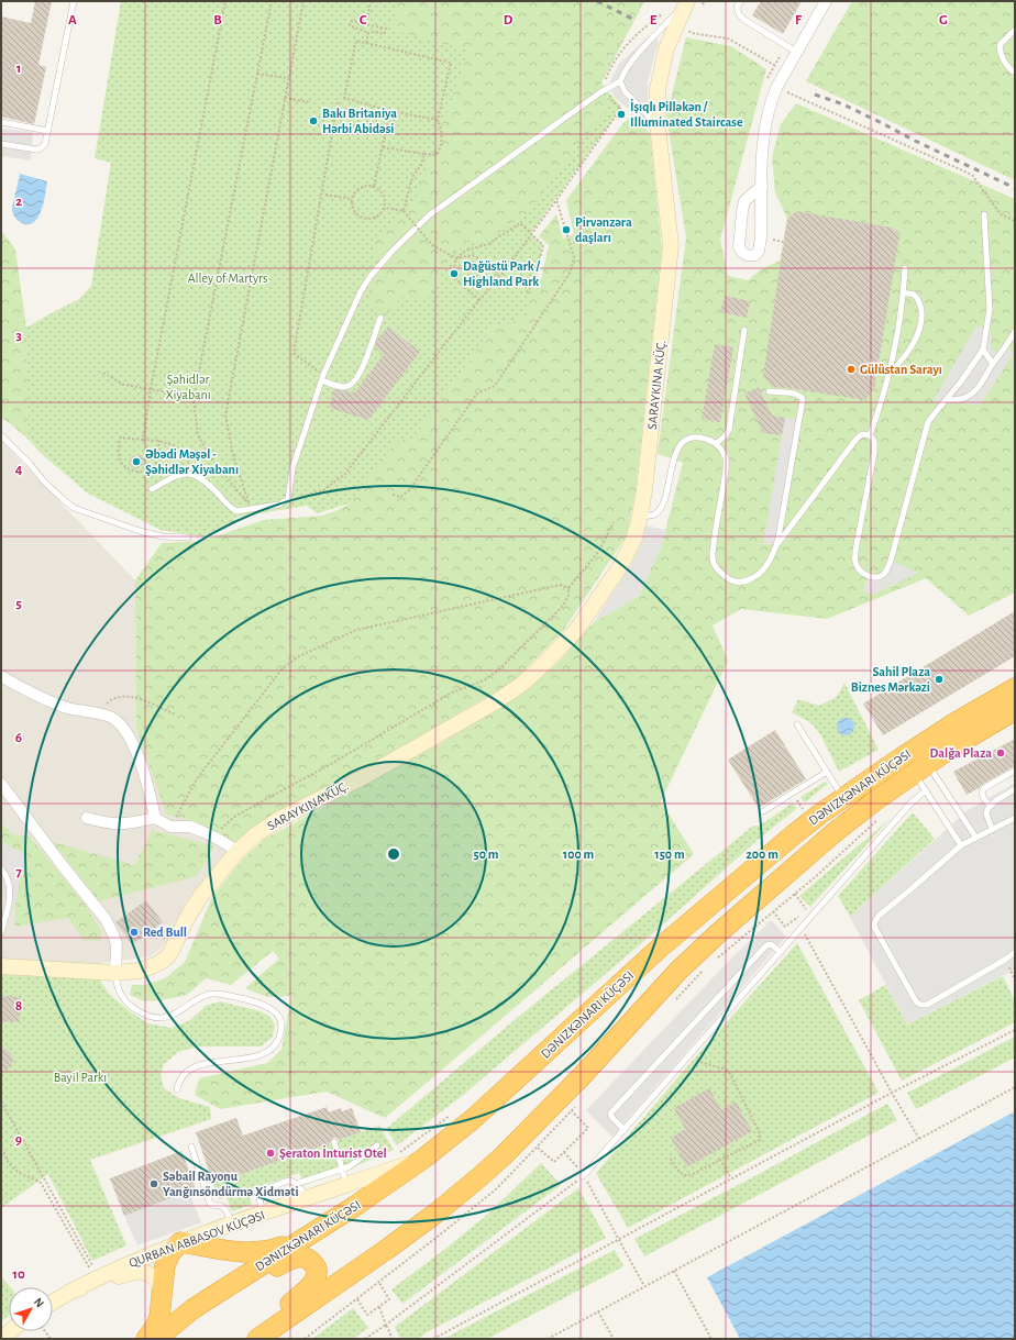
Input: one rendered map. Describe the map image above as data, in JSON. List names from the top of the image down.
{
  "streets": {
    "street": ["SARAYKINA KÜÇ.", "QURBAN ABBASOV KÜÇƏSI"]
  },
  "parks": ["Alley of Martyrs", "Şəhidlər Xiyabanı", "Bayil Parkı"],
  "places": [
    "İşıqlı Pilləkən / Illuminated Staircase",
    "Bakı Britaniya Hərbi Abidəsi",
    "Pirvənzəra daşları",
    "Dağüstü Park / Highland Park",
    "Gülüstan Sarayı",
    "Əbədi Məşəl - Şəhidlər Xiyabanı",
    "Sahil Plaza Biznes Mərkəzi",
    "Dalğa Plaza",
    "Red Bull",
    "Şeraton İnturist Otel",
    "Səbail Rayonu Yanğınsöndürmə Xidməti"
  ],
  "north": "top right",
  "grid": {
    "columns": [
      "A",
      "B",
      "C",
      "D",
      "E",
      "F",
      "G"
    ],
    "rows": [
      "1",
      "2",
      "3",
      "4",
      "5",
      "6",
      "7",
      "8",
      "9",
      "10"
    ]
  },
  "rings": [
    "50 m",
    "100 m",
    "150 m",
    "200 m"
  ]
}
